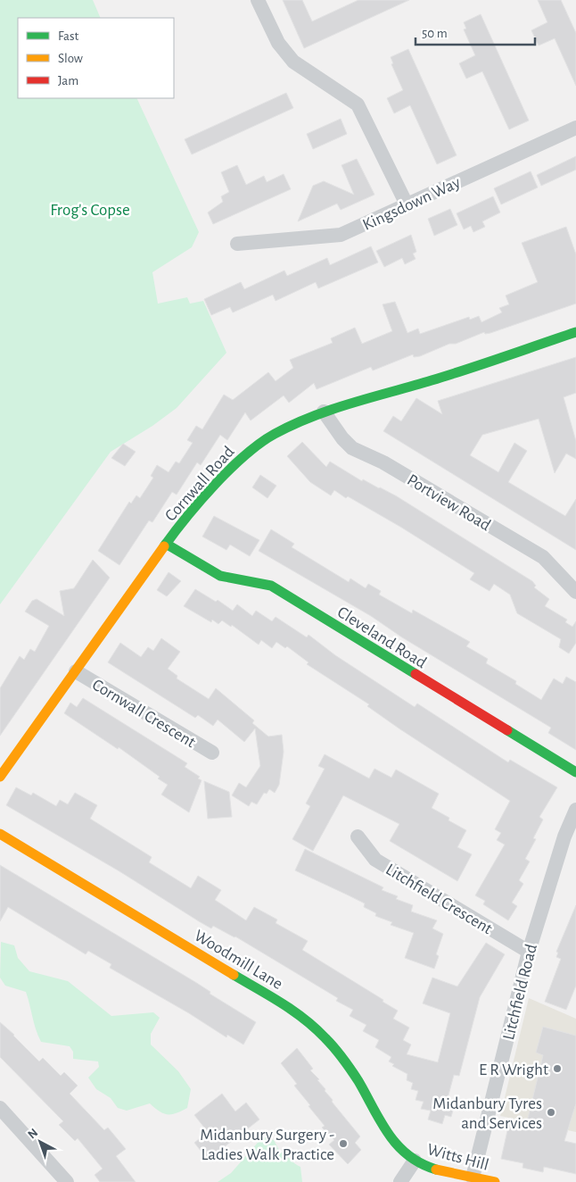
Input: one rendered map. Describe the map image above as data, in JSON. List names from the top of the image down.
{
  "streets": {
    "street": [
      "Kingsdown Way",
      "Cornwall Road",
      "Portview Road",
      "Cleveland Road",
      "Cornwall Crescent",
      "Litchfield Crescent",
      "Woodmill Lane",
      "Litchfield Road",
      "Witts Hill"
    ]
  },
  "crossings": [
    ["Cornwall Road", "Portview Road"],
    ["Cornwall Road", "Cleveland Road"],
    ["Cornwall Road", "Cornwall Crescent"],
    ["Litchfield Crescent", "Litchfield Road"],
    ["Woodmill Lane", "Witts Hill"],
    ["Litchfield Road", "Witts Hill"]
  ],
  "parks": ["Frog's Copse"],
  "places": ["E R Wright", "Midanbury Tyres and Services", "Midanbury Surgery - Ladies Walk Practice"],
  "legend": ["Fast", "Slow", "Jam"],
  "scale_bar": "50 m",
  "north": "top left"
}
